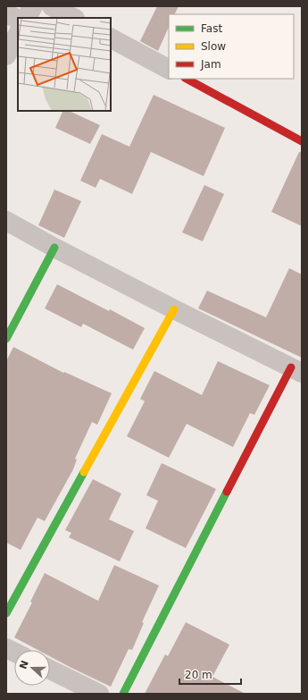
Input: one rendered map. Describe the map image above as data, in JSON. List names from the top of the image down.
{
  "legend": ["Fast", "Slow", "Jam"],
  "scale_bar": "20 m",
  "north": "left"
}
